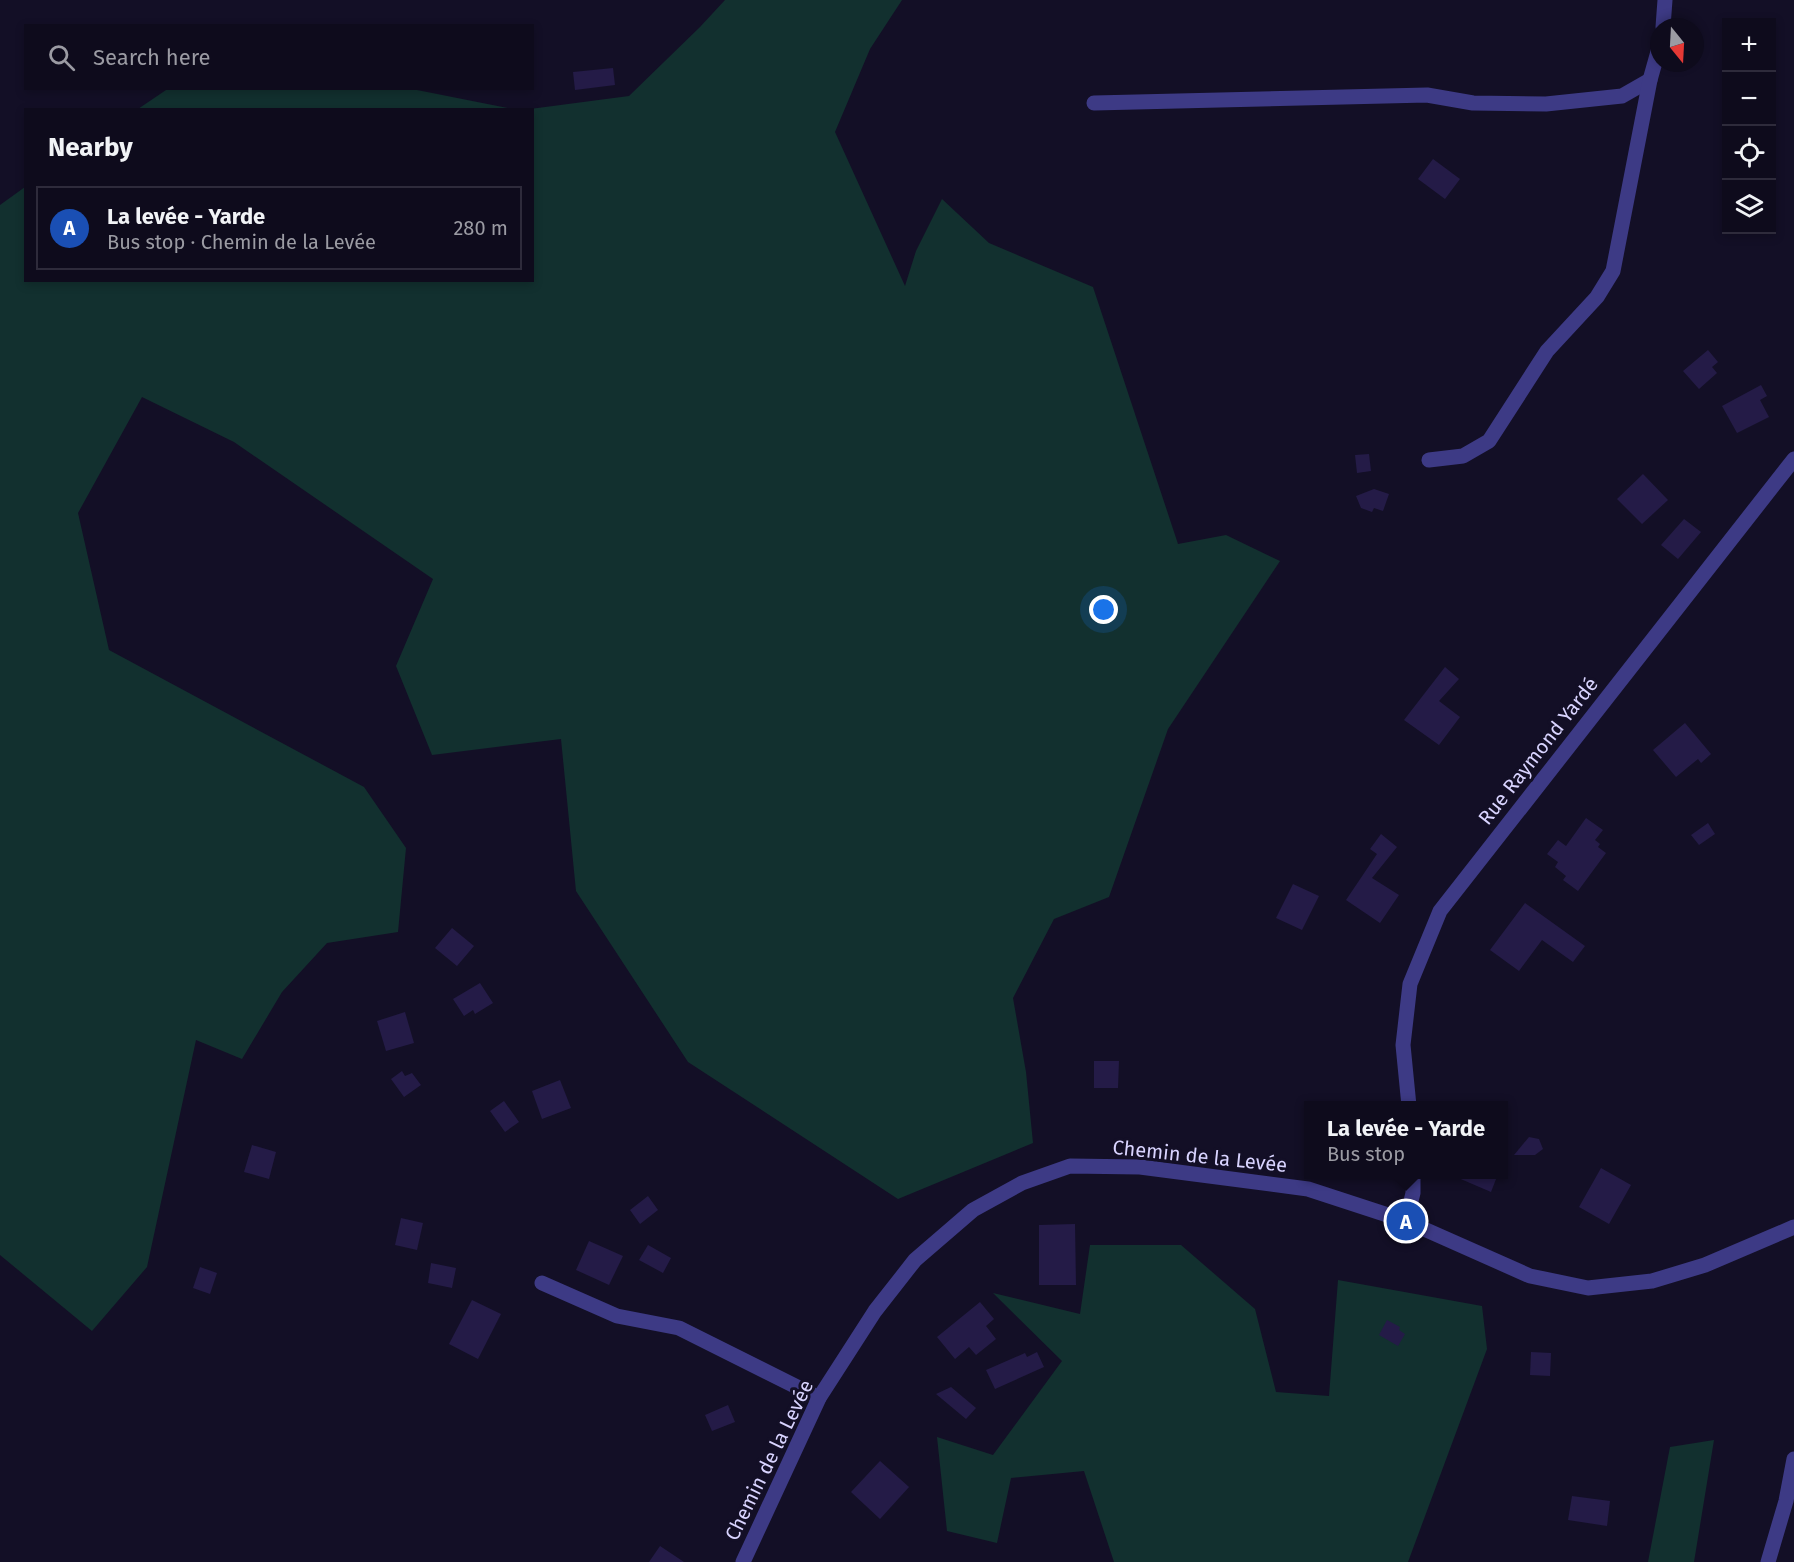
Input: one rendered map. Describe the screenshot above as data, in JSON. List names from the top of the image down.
{
  "streets": {
    "street": ["Rue Raymond Yardé", "Chemin de la Levée"]
  },
  "north": "bottom",
  "page": {
    "map_buttons": ["+", "−"],
    "search": "Search here",
    "heading": "Nearby",
    "list": [
      {
        "mark": "A",
        "name": "La levée - Yarde",
        "note": "Bus stop · Chemin de la Levée",
        "value": "280 m"
      }
    ],
    "popup": ["La levée - Yarde", "Bus stop"],
    "pins": "A"
  }
}
